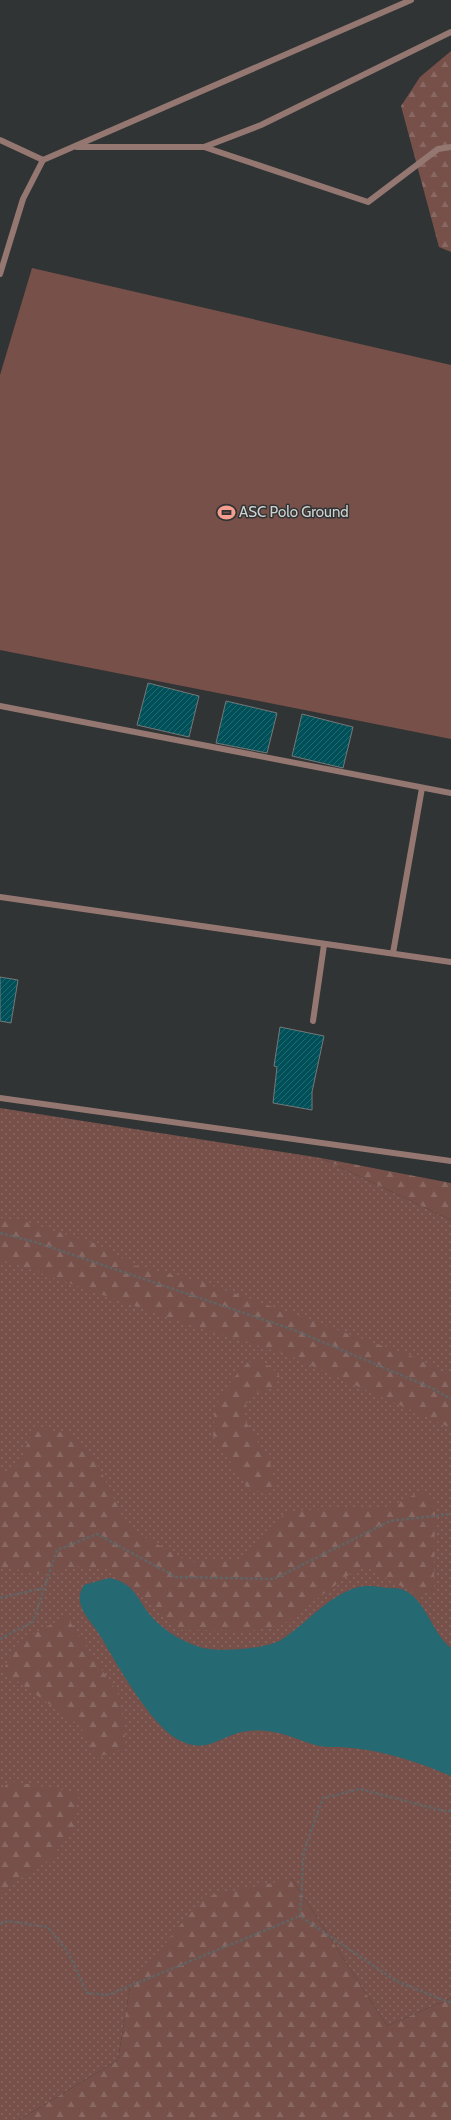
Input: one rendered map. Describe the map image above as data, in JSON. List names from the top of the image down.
{
  "places": {
    "sports": ["ASC Polo Ground"]
  }
}
